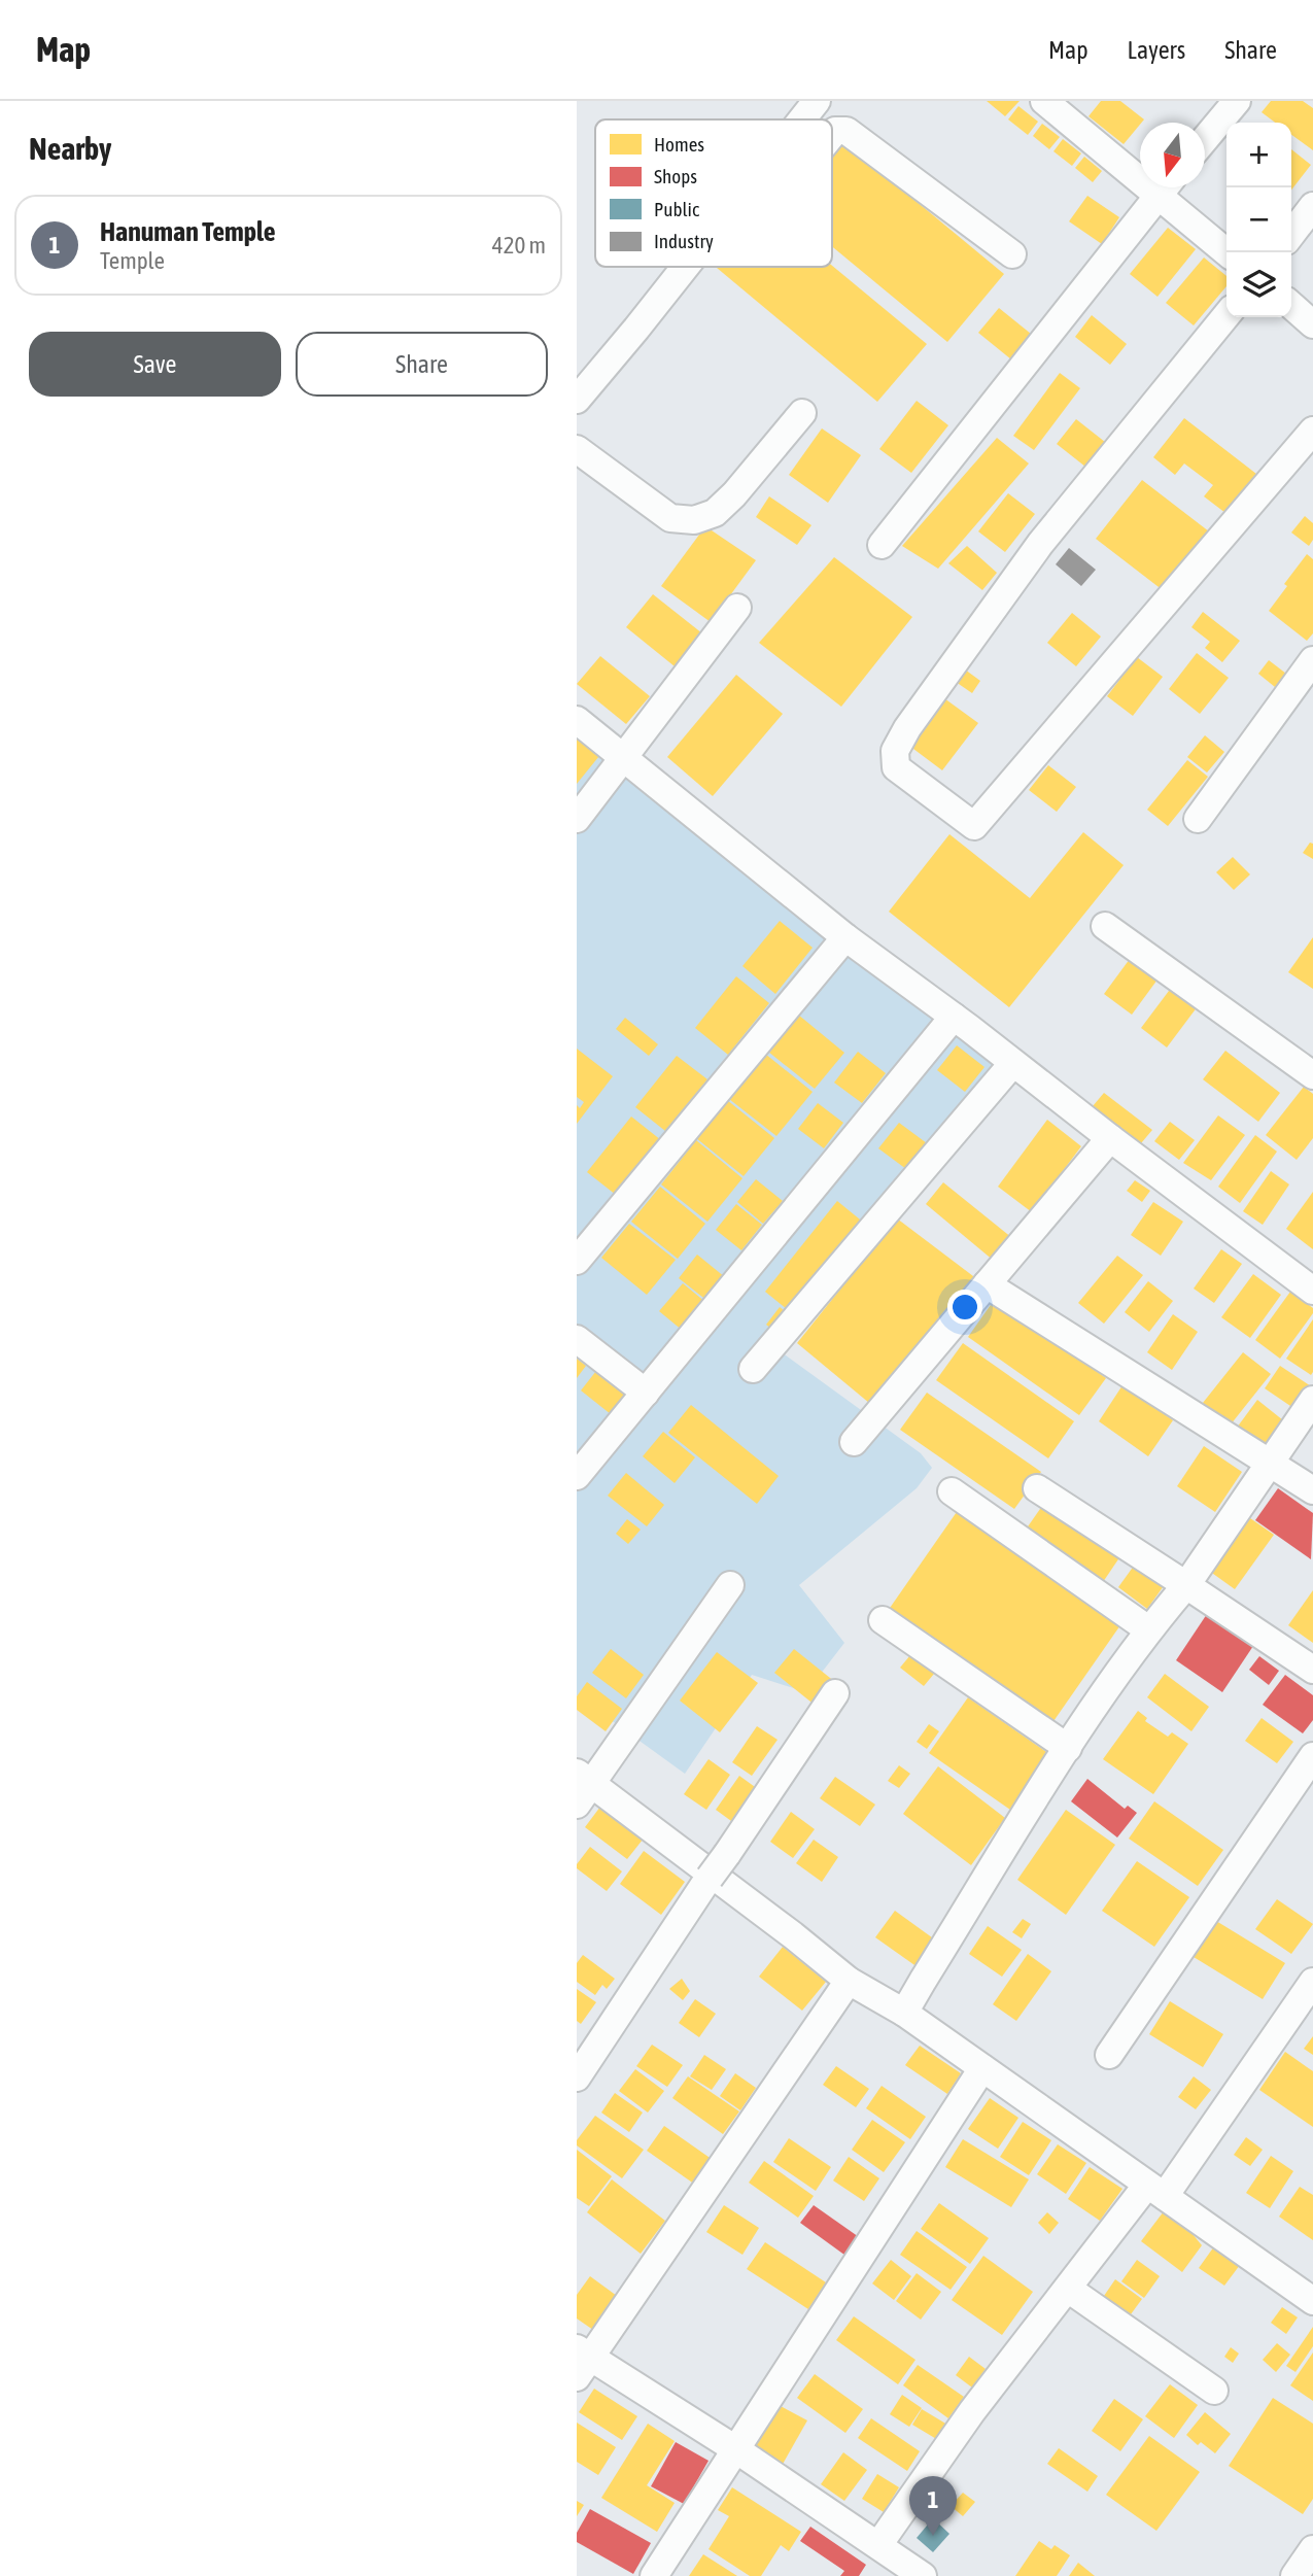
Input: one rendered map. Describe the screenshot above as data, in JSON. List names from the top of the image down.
{
  "legend": [
    "Homes",
    "Shops",
    "Public",
    "Industry"
  ],
  "north": "bottom",
  "page": {
    "header": "Map",
    "nav": ["Map", "Layers", "Share"],
    "heading": "Nearby",
    "map_buttons": ["+", "−"],
    "list": [
      {
        "mark": "1",
        "name": "Hanuman Temple",
        "note": "Temple",
        "value": "420 m"
      }
    ],
    "buttons": ["Save", "Share"],
    "pins": "1"
  }
}
